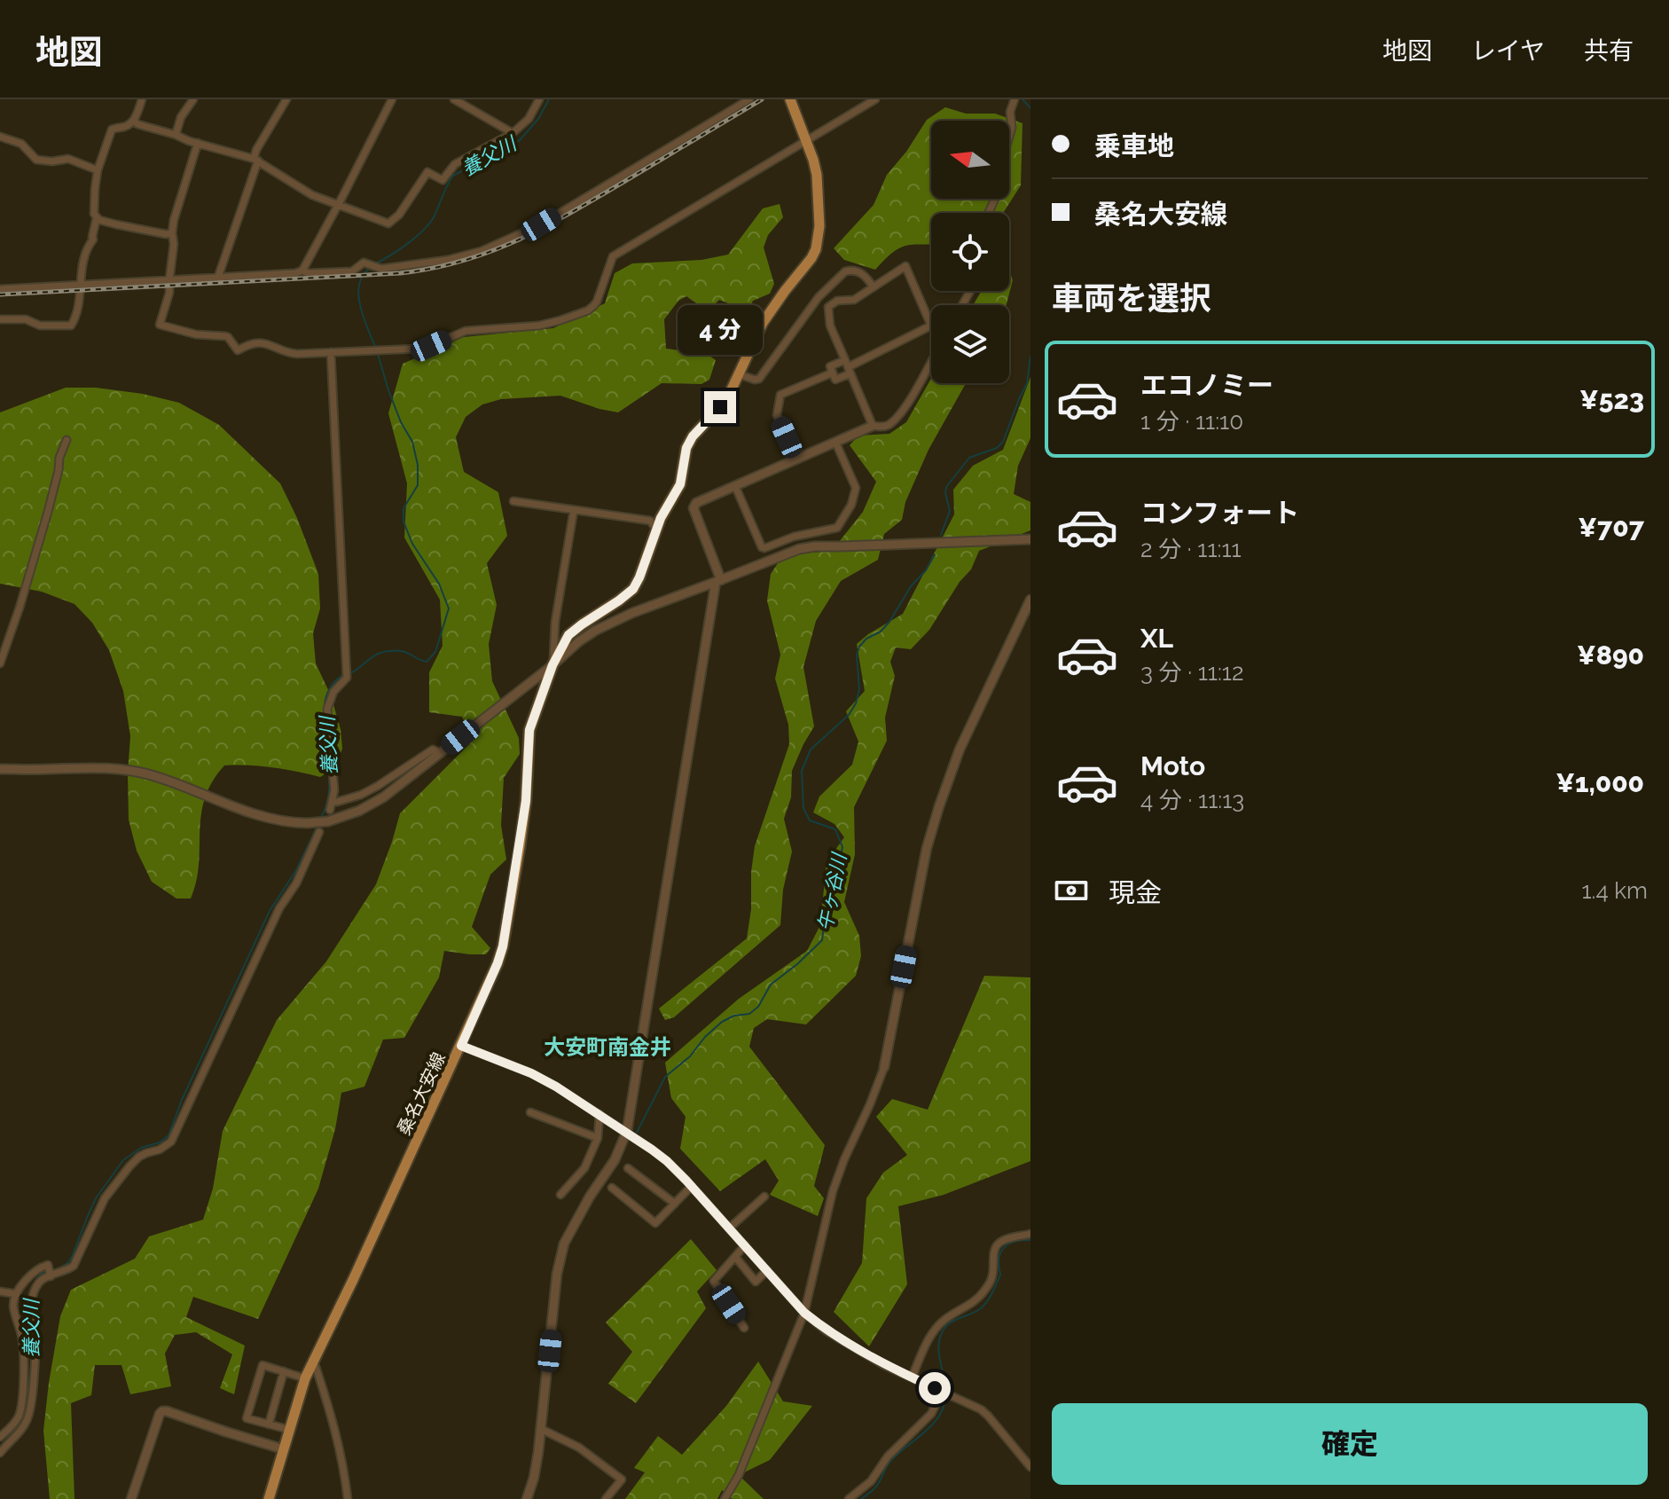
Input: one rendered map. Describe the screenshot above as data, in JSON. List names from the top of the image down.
{
  "streets": {
    "main road": ["桑名大安線"]
  },
  "districts": ["大安町南金井"],
  "water": ["養父川", "午ヶ谷川"],
  "north": "left",
  "page": {
    "header": "地図",
    "nav": ["地図", "レイヤ", "共有"],
    "banner": ["乗車地", "桑名大安線"],
    "heading": "車両を選択",
    "bubble": "4 分",
    "list": [
      {
        "name": "エコノミー",
        "note": "1 分 · 11:10",
        "value": "¥523"
      },
      {
        "name": "コンフォート",
        "note": "2 分 · 11:11",
        "value": "¥707"
      },
      {
        "name": "XL",
        "note": "3 分 · 11:12",
        "value": "¥890"
      },
      {
        "name": "Moto",
        "note": "4 分 · 11:13",
        "value": "¥1,000"
      }
    ],
    "pay": ["現金", "1.4 km"],
    "buttons": "確定"
  }
}
